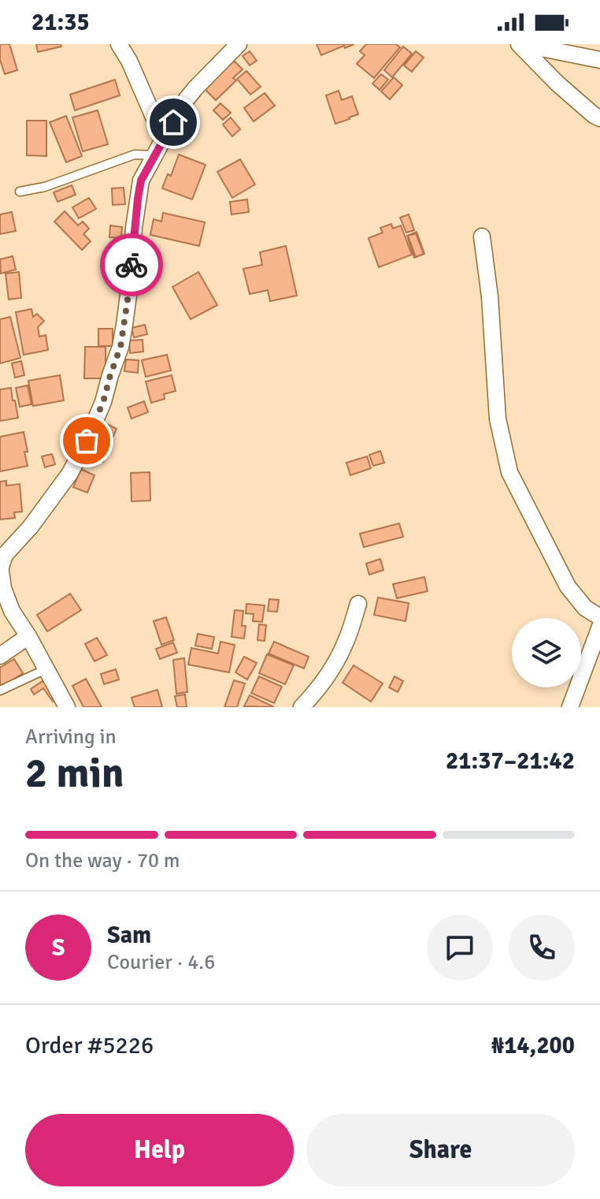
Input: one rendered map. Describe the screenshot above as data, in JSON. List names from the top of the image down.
{
  "page": {
    "status": "21:35",
    "heading": ["2 min", "Arriving in", "21:37–21:42"],
    "panel": [
      "Sam",
      "Courier · 4.6",
      "Order #5226",
      "₦14,200"
    ],
    "bar": "On the way · 70 m",
    "round": "S",
    "buttons": ["Help", "Share"]
  }
}
